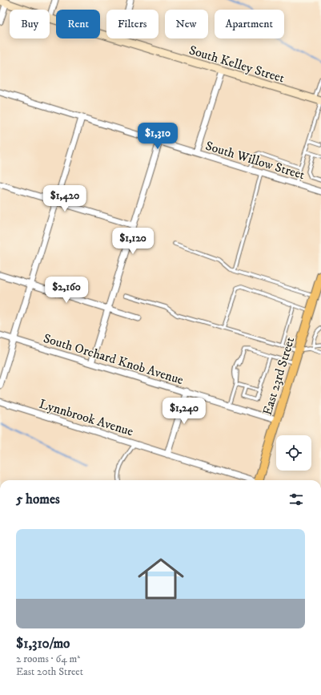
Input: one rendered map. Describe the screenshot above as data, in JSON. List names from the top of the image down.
{
  "streets": {
    "main road": ["South Kelley Street", "East 23rd Street"],
    "street": ["South Willow Street", "South Orchard Knob Avenue", "Lynnbrook Avenue"]
  },
  "crossings": [
    ["South Orchard Knob Avenue", "East 23rd Street"]
  ],
  "page": {
    "chip": [
      "Buy",
      "Rent",
      "Filters",
      "New",
      "Apartment"
    ],
    "price": [
      "$1,310",
      "$1,420",
      "$1,120",
      "$2,160",
      "$1,240"
    ],
    "heading": "5 homes",
    "list": [
      {
        "name": "$1,310/mo",
        "note": "2 rooms · 64 m² · East 20th Street"
      }
    ]
  }
}
